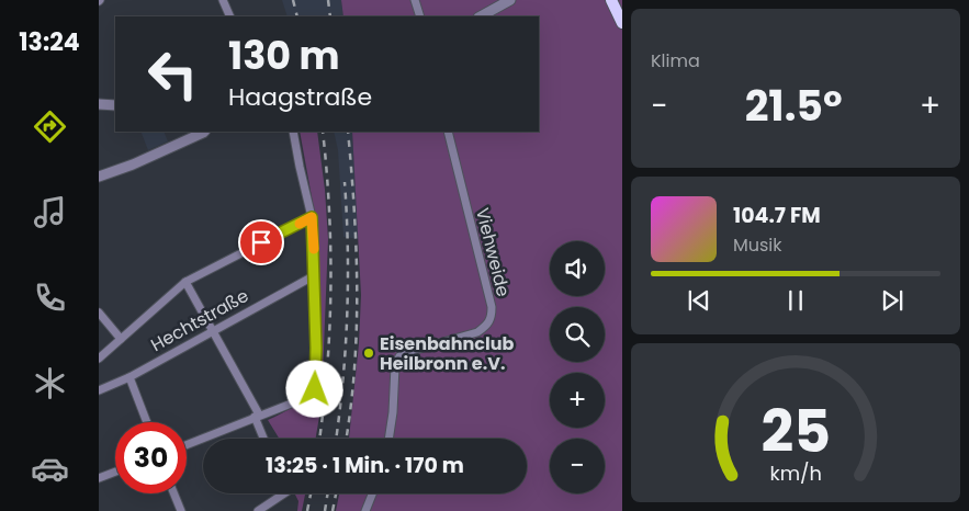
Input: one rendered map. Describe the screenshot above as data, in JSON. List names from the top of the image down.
{
  "streets": {
    "street": ["Viehweide", "Hechtstraße"]
  },
  "places": ["Eisenbahnclub Heilbronn e.V."],
  "page": {
    "tabs": "13:24",
    "tile": "Klima",
    "turn": ["130 m", "Haagstraße"],
    "heat": ["−", "21.5°", "+"],
    "song": ["104.7 FM", "Musik"],
    "map_buttons": ["+", "−"],
    "limit": "30",
    "trip": "13:25 · 1 Min. · 170 m",
    "gauge": ["25", "km/h"]
  }
}
